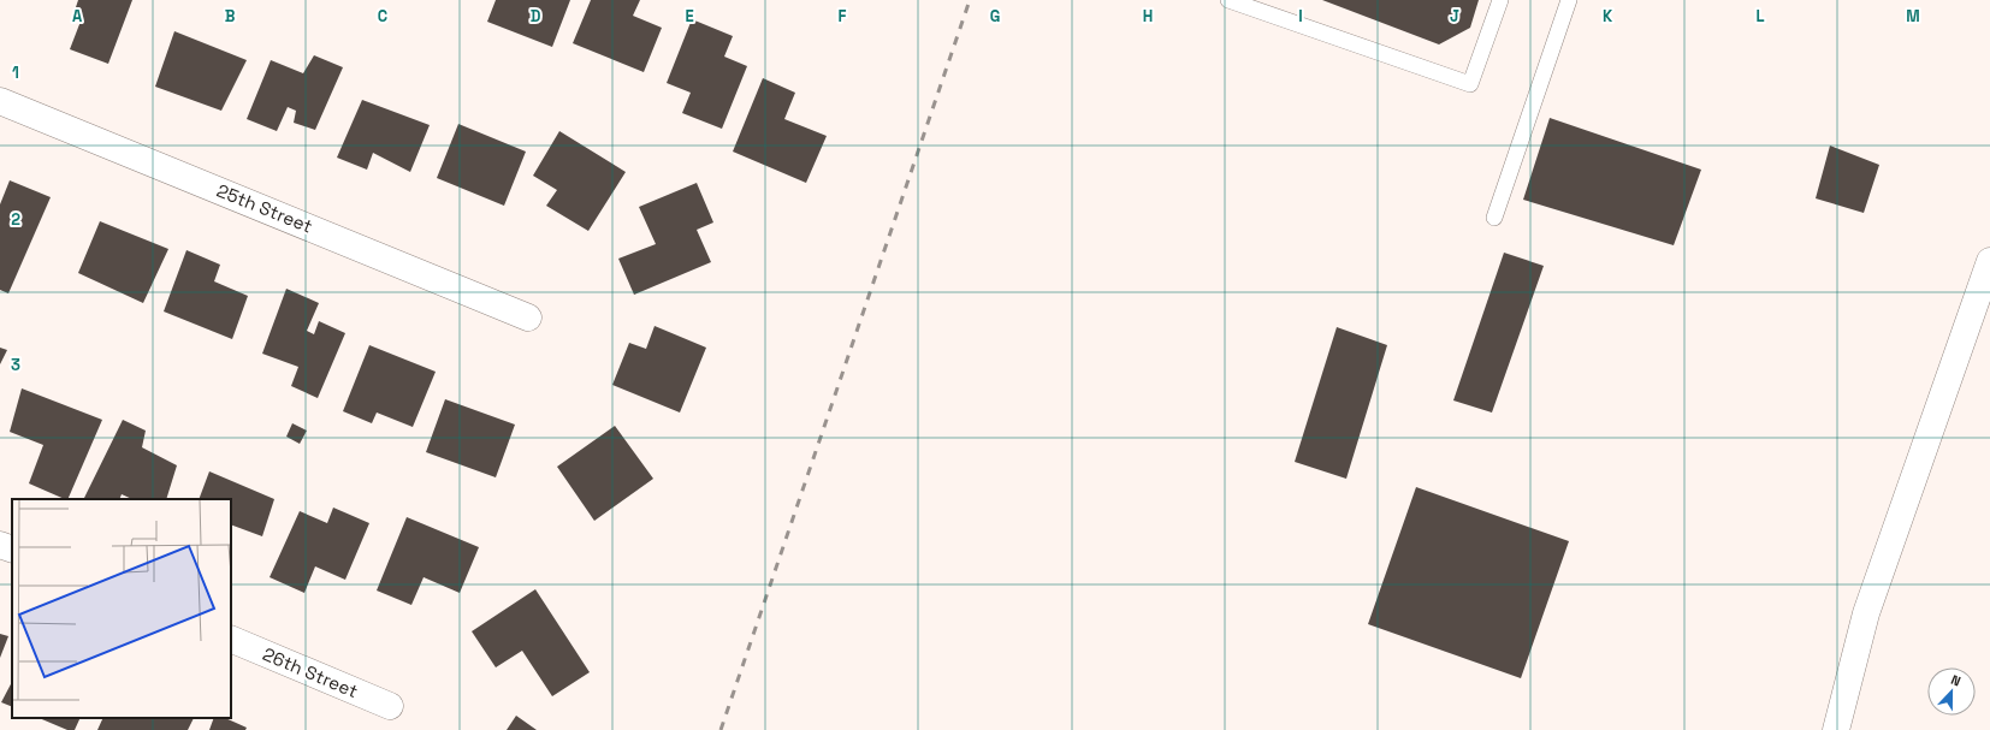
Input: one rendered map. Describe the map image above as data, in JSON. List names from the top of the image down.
{
  "streets": {
    "street": ["25th Street", "26th Street"]
  },
  "north": "top",
  "grid": {
    "columns": [
      "A",
      "B",
      "C",
      "D",
      "E",
      "F",
      "G",
      "H",
      "I",
      "J",
      "K",
      "L",
      "M"
    ],
    "rows": ["1", "2", "3"]
  }
}
